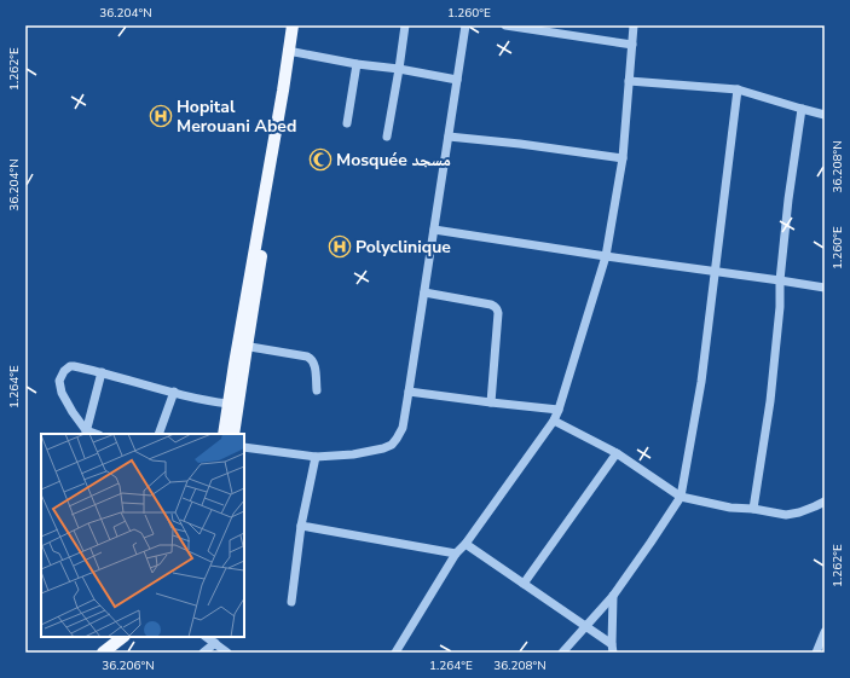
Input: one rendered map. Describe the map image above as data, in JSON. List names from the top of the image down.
{
  "places": {
    "hospital": ["Hopital Merouani Abed", "Polyclinique"],
    "mosque": ["Mosquée مسجد"]
  },
  "coordinates": [
    "36.204°N",
    "1.260°E",
    "1.262°E",
    "36.208°N",
    "1.264°E",
    "36.206°N"
  ]
}
